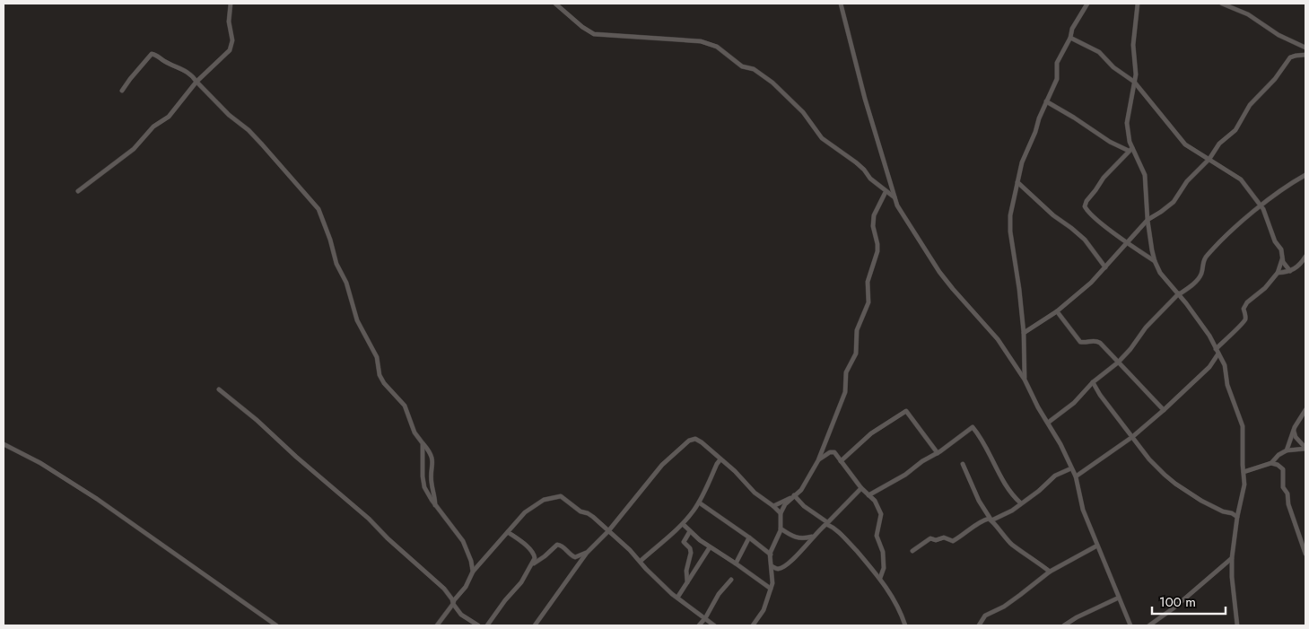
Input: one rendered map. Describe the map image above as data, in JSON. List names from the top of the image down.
{
  "scale_bar": "100 m"
}
